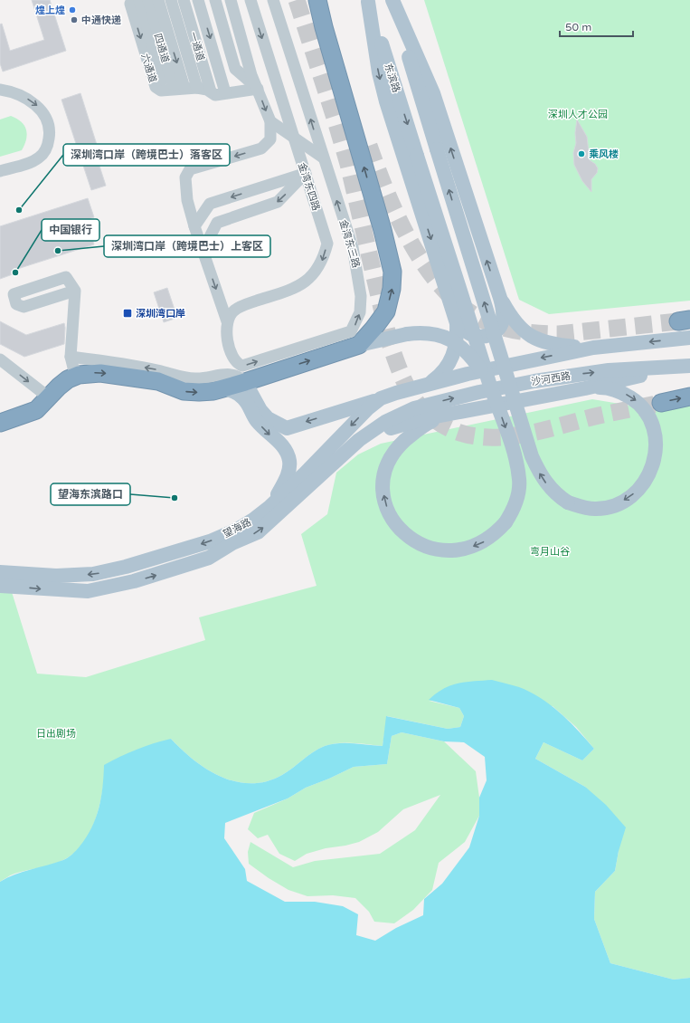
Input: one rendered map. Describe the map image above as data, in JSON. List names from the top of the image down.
{
  "streets": {
    "main road": ["东滨路", "沙河西路", "望海路"],
    "street": [
      "一通道",
      "四通道",
      "六通道",
      "金湾东四路",
      "金湾东三路"
    ]
  },
  "crossings": [
    ["一通道", "六通道"],
    ["四通道", "六通道"],
    ["沙河西路", "望海路"]
  ],
  "parks": ["深圳人才公园", "弯月山谷", "日出剧场"],
  "places": {
    "other": [
      "煌上煌",
      "中通快递",
      "乘风楼",
      "深圳湾口岸（跨境巴士）落客区",
      "深圳湾口岸（跨境巴士）上客区",
      "中国银行",
      "望海东滨路口"
    ],
    "transit": ["深圳湾口岸"]
  },
  "scale_bar": "50 m"
}
